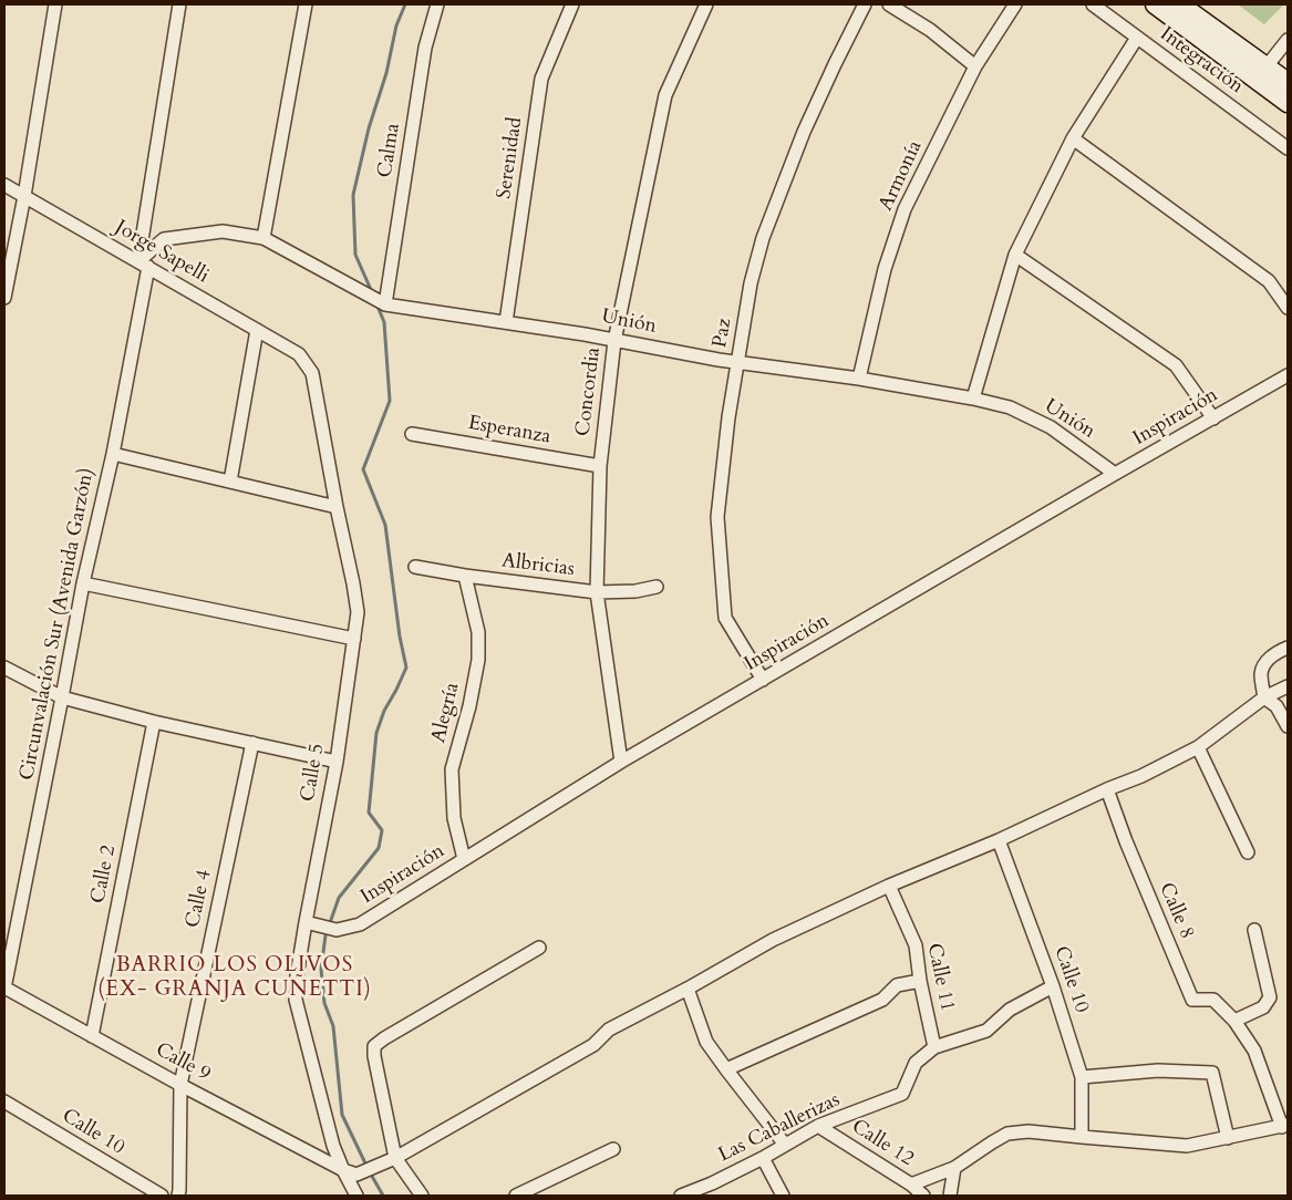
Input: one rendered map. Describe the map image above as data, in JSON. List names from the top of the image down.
{
  "streets": {
    "street": [
      "Integración",
      "Calma",
      "Serenidad",
      "Armonía",
      "Jorge Sapelli",
      "Unión",
      "Paz",
      "Concordia",
      "Inspiración",
      "Esperanza",
      "Albricias",
      "Circunvalación Sur (Avenida Garzón)",
      "Alegría",
      "Calle 5",
      "Calle 2",
      "Calle 4",
      "Calle 8",
      "Calle 11",
      "Calle 10",
      "Calle 9",
      "Las Caballerizas",
      "Calle 12"
    ]
  },
  "crossings": [
    ["Calma", "Unión"],
    ["Serenidad", "Unión"],
    ["Armonía", "Unión"],
    ["Jorge Sapelli", "Unión"],
    ["Jorge Sapelli", "Circunvalación Sur (Avenida Garzón)"],
    ["Jorge Sapelli", "Calle 5"],
    ["Unión", "Paz"],
    ["Unión", "Concordia"],
    ["Unión", "Inspiración"],
    ["Unión", "Circunvalación Sur (Avenida Garzón)"],
    ["Paz", "Inspiración"],
    ["Concordia", "Inspiración"],
    ["Concordia", "Esperanza"],
    ["Concordia", "Albricias"],
    ["Inspiración", "Alegría"],
    ["Inspiración", "Calle 5"],
    ["Albricias", "Alegría"],
    ["Circunvalación Sur (Avenida Garzón)", "Calle 9"],
    ["Calle 5", "Calle 9"],
    ["Calle 2", "Calle 9"],
    ["Calle 4", "Calle 9"],
    ["Calle 11", "Las Caballerizas"],
    ["Calle 10", "Las Caballerizas"],
    ["Las Caballerizas", "Calle 12"]
  ],
  "districts": ["BARRIO LOS OLIVOS (EX- GRANJA CUÑETTI)"]
}
